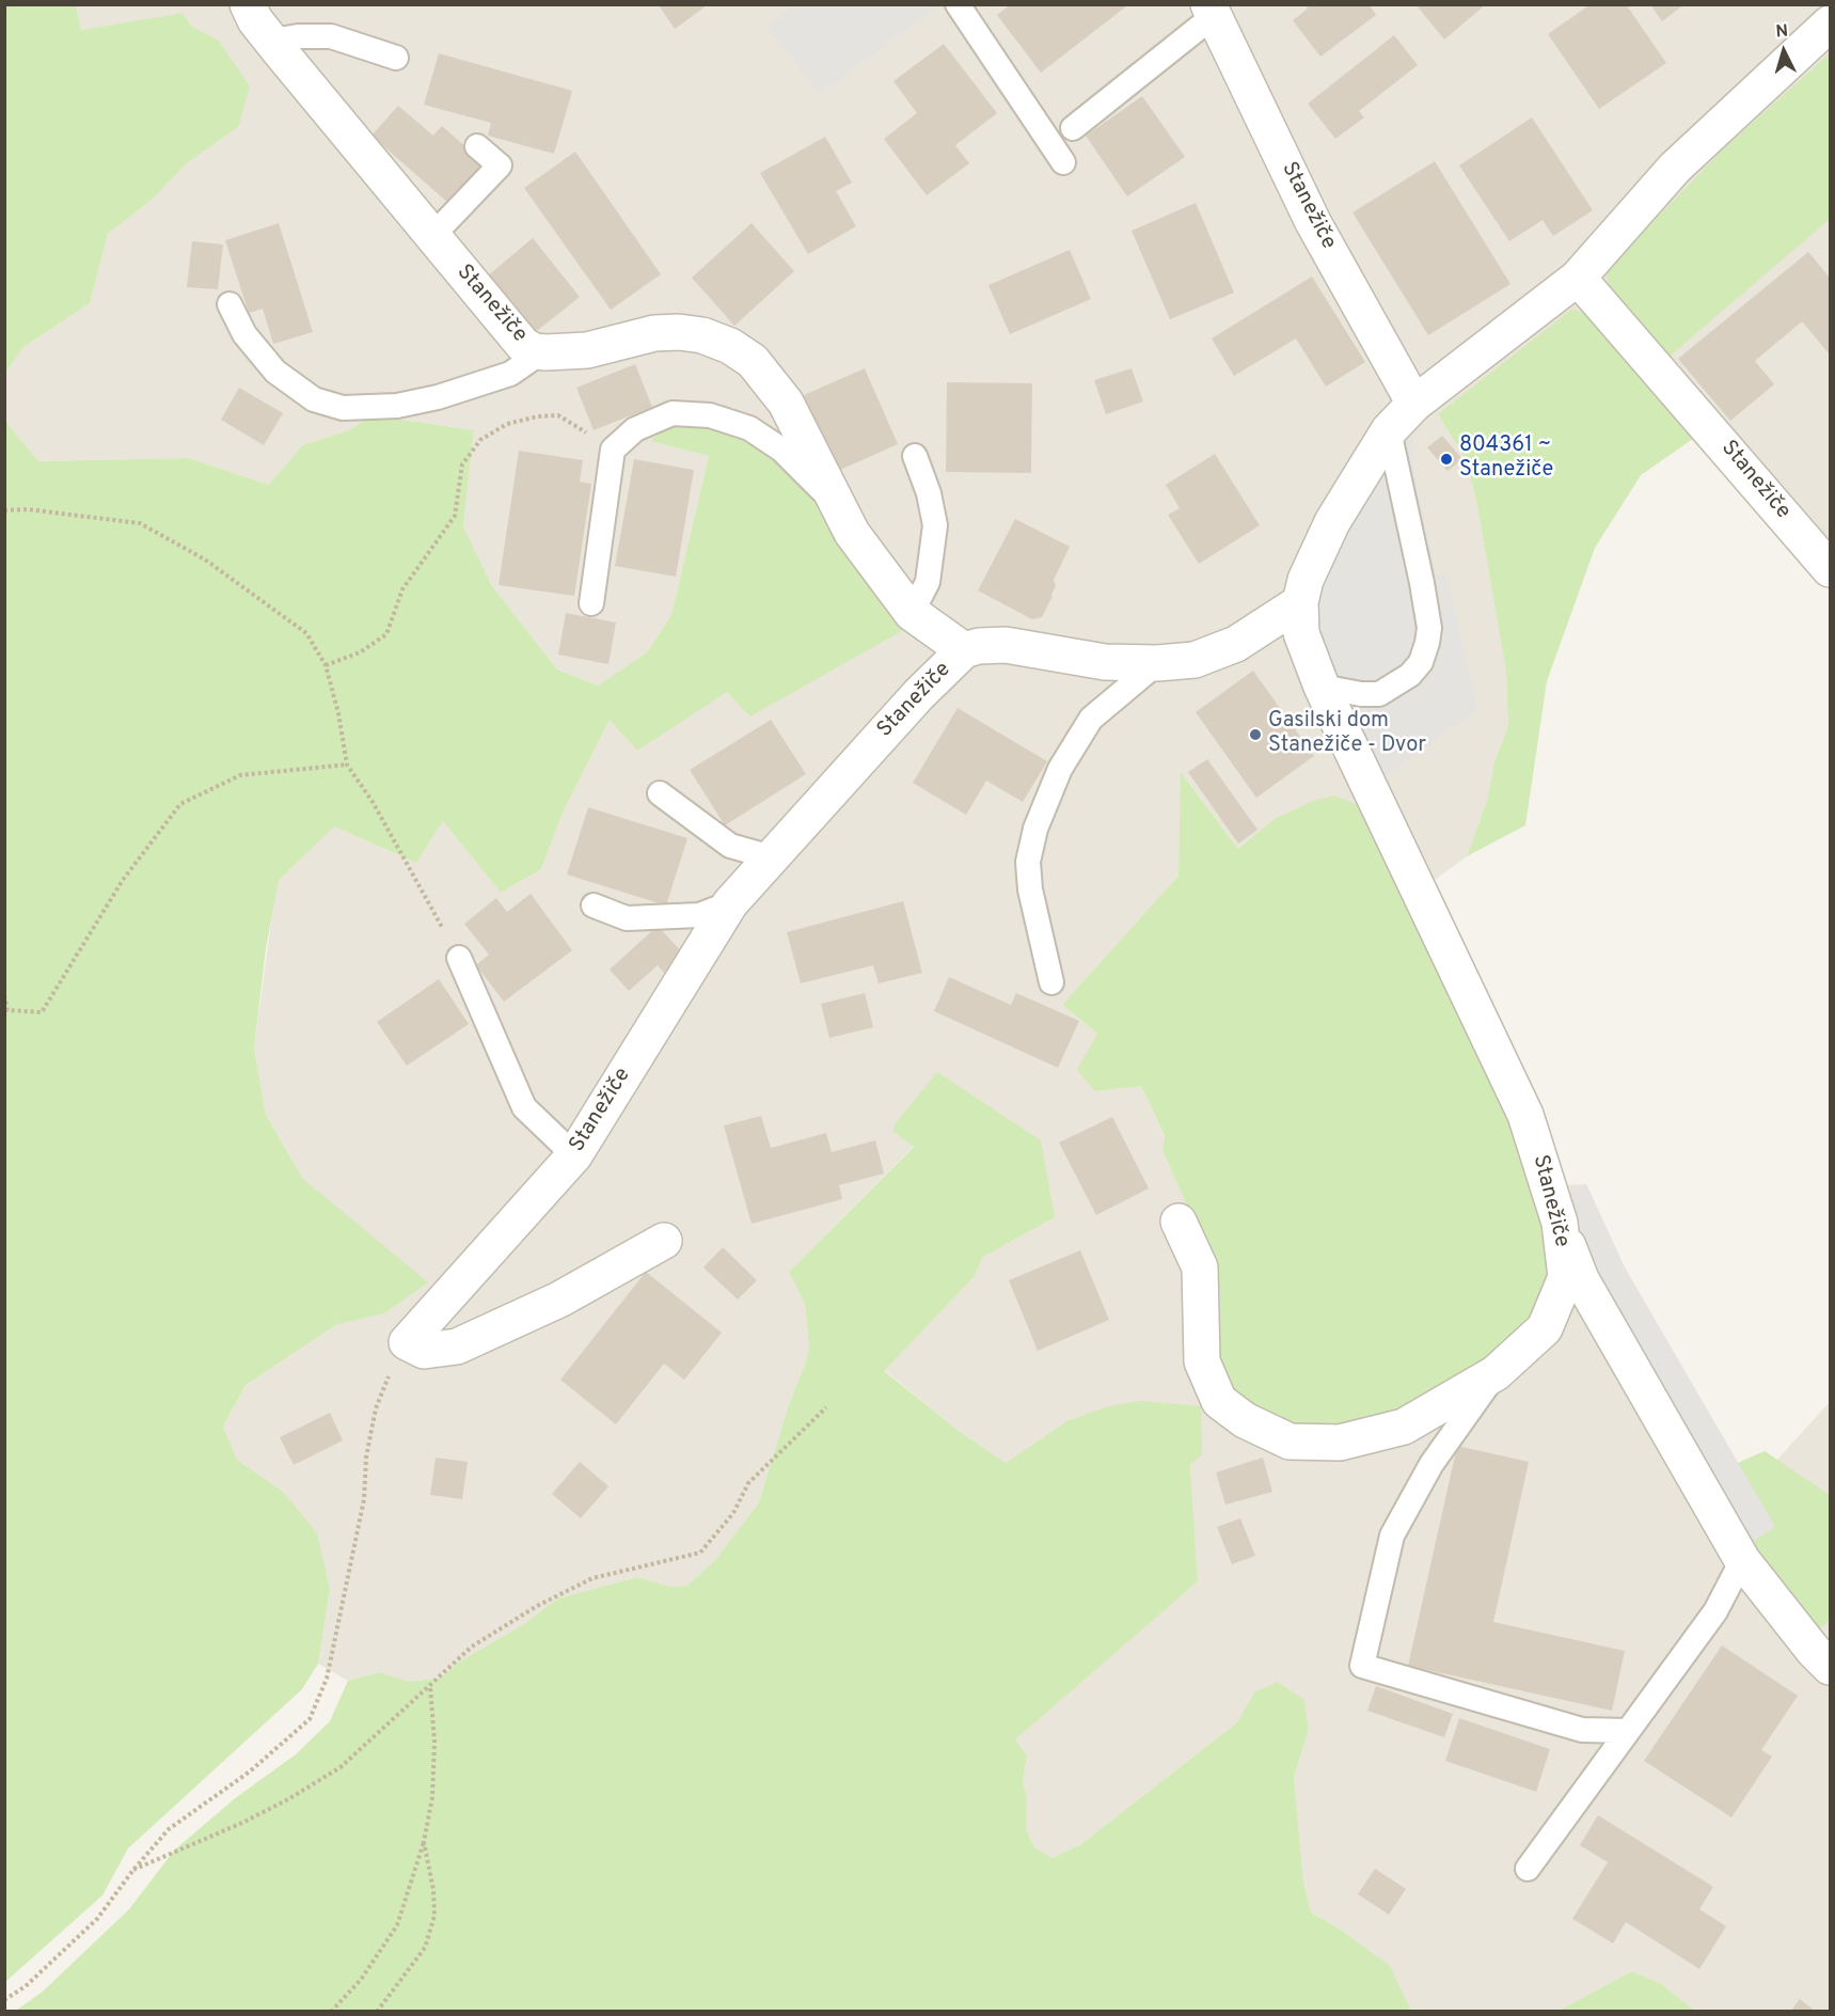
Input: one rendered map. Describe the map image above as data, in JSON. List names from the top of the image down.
{
  "streets": {
    "street": ["Stanežiče"]
  },
  "places": ["804361 ~ Stanežiče", "Gasilski dom Stanežiče - Dvor"],
  "north": "top"
}
